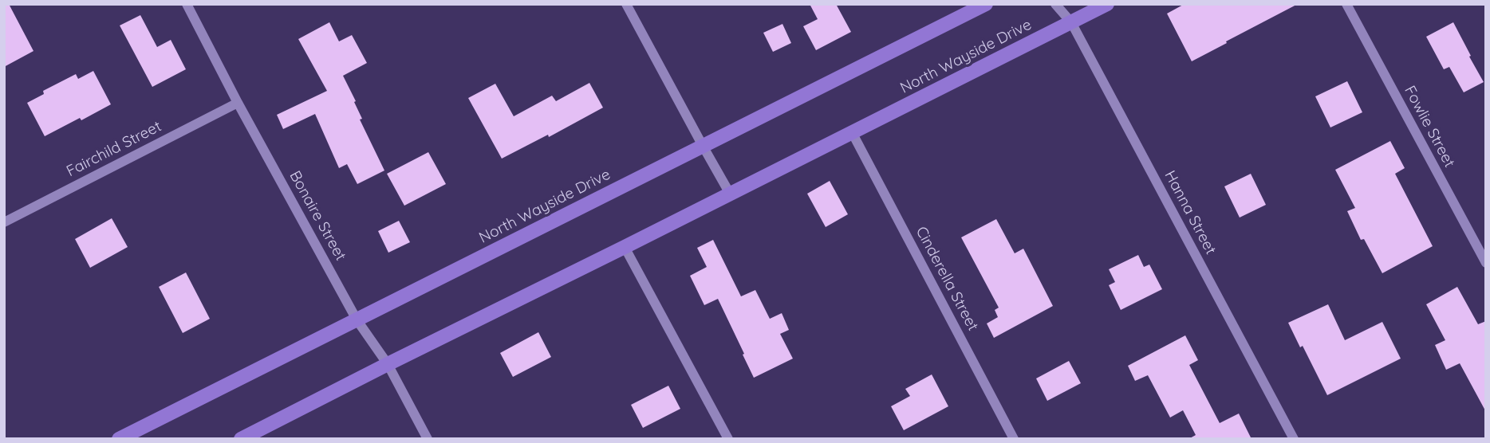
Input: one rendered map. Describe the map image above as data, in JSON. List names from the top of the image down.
{
  "streets": {
    "main road": ["North Wayside Drive"],
    "street": [
      "Fowlie Street",
      "Fairchild Street",
      "Hanna Street",
      "Bonaire Street",
      "Cinderella Street"
    ]
  },
  "crossings": [
    ["North Wayside Drive", "Hanna Street"],
    ["North Wayside Drive", "Bonaire Street"],
    ["North Wayside Drive", "Cinderella Street"],
    ["Fairchild Street", "Bonaire Street"]
  ]
}
